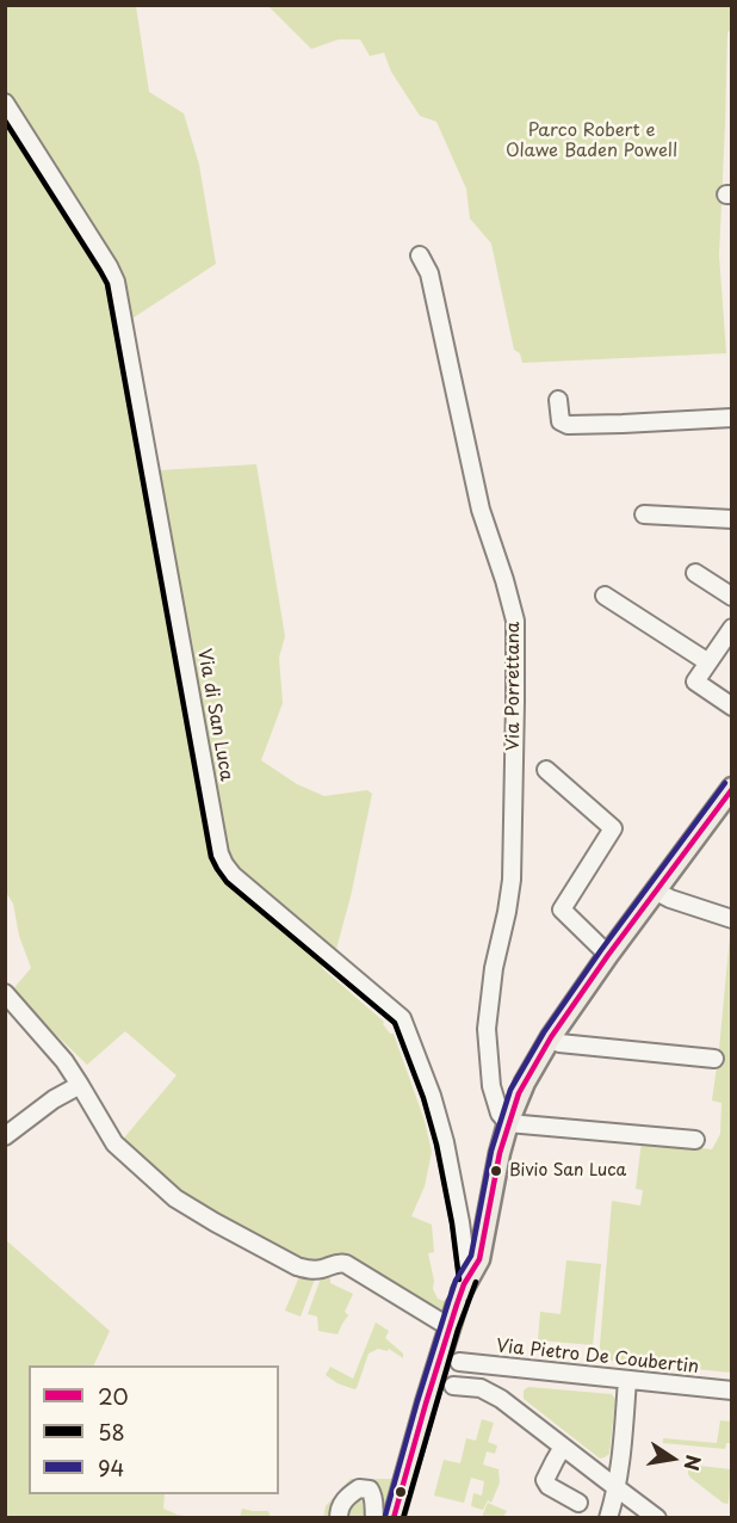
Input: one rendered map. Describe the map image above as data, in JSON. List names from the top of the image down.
{
  "streets": {
    "street": ["Via Porrettana", "Via di San Luca", "Via Pietro De Coubertin"]
  },
  "parks": ["Parco Robert e Olawe Baden Powell"],
  "places": ["Bivio San Luca"],
  "lines": ["transit line 58", "transit line 94", "transit line 20"],
  "legend": ["20", "58", "94"],
  "north": "right"
}
